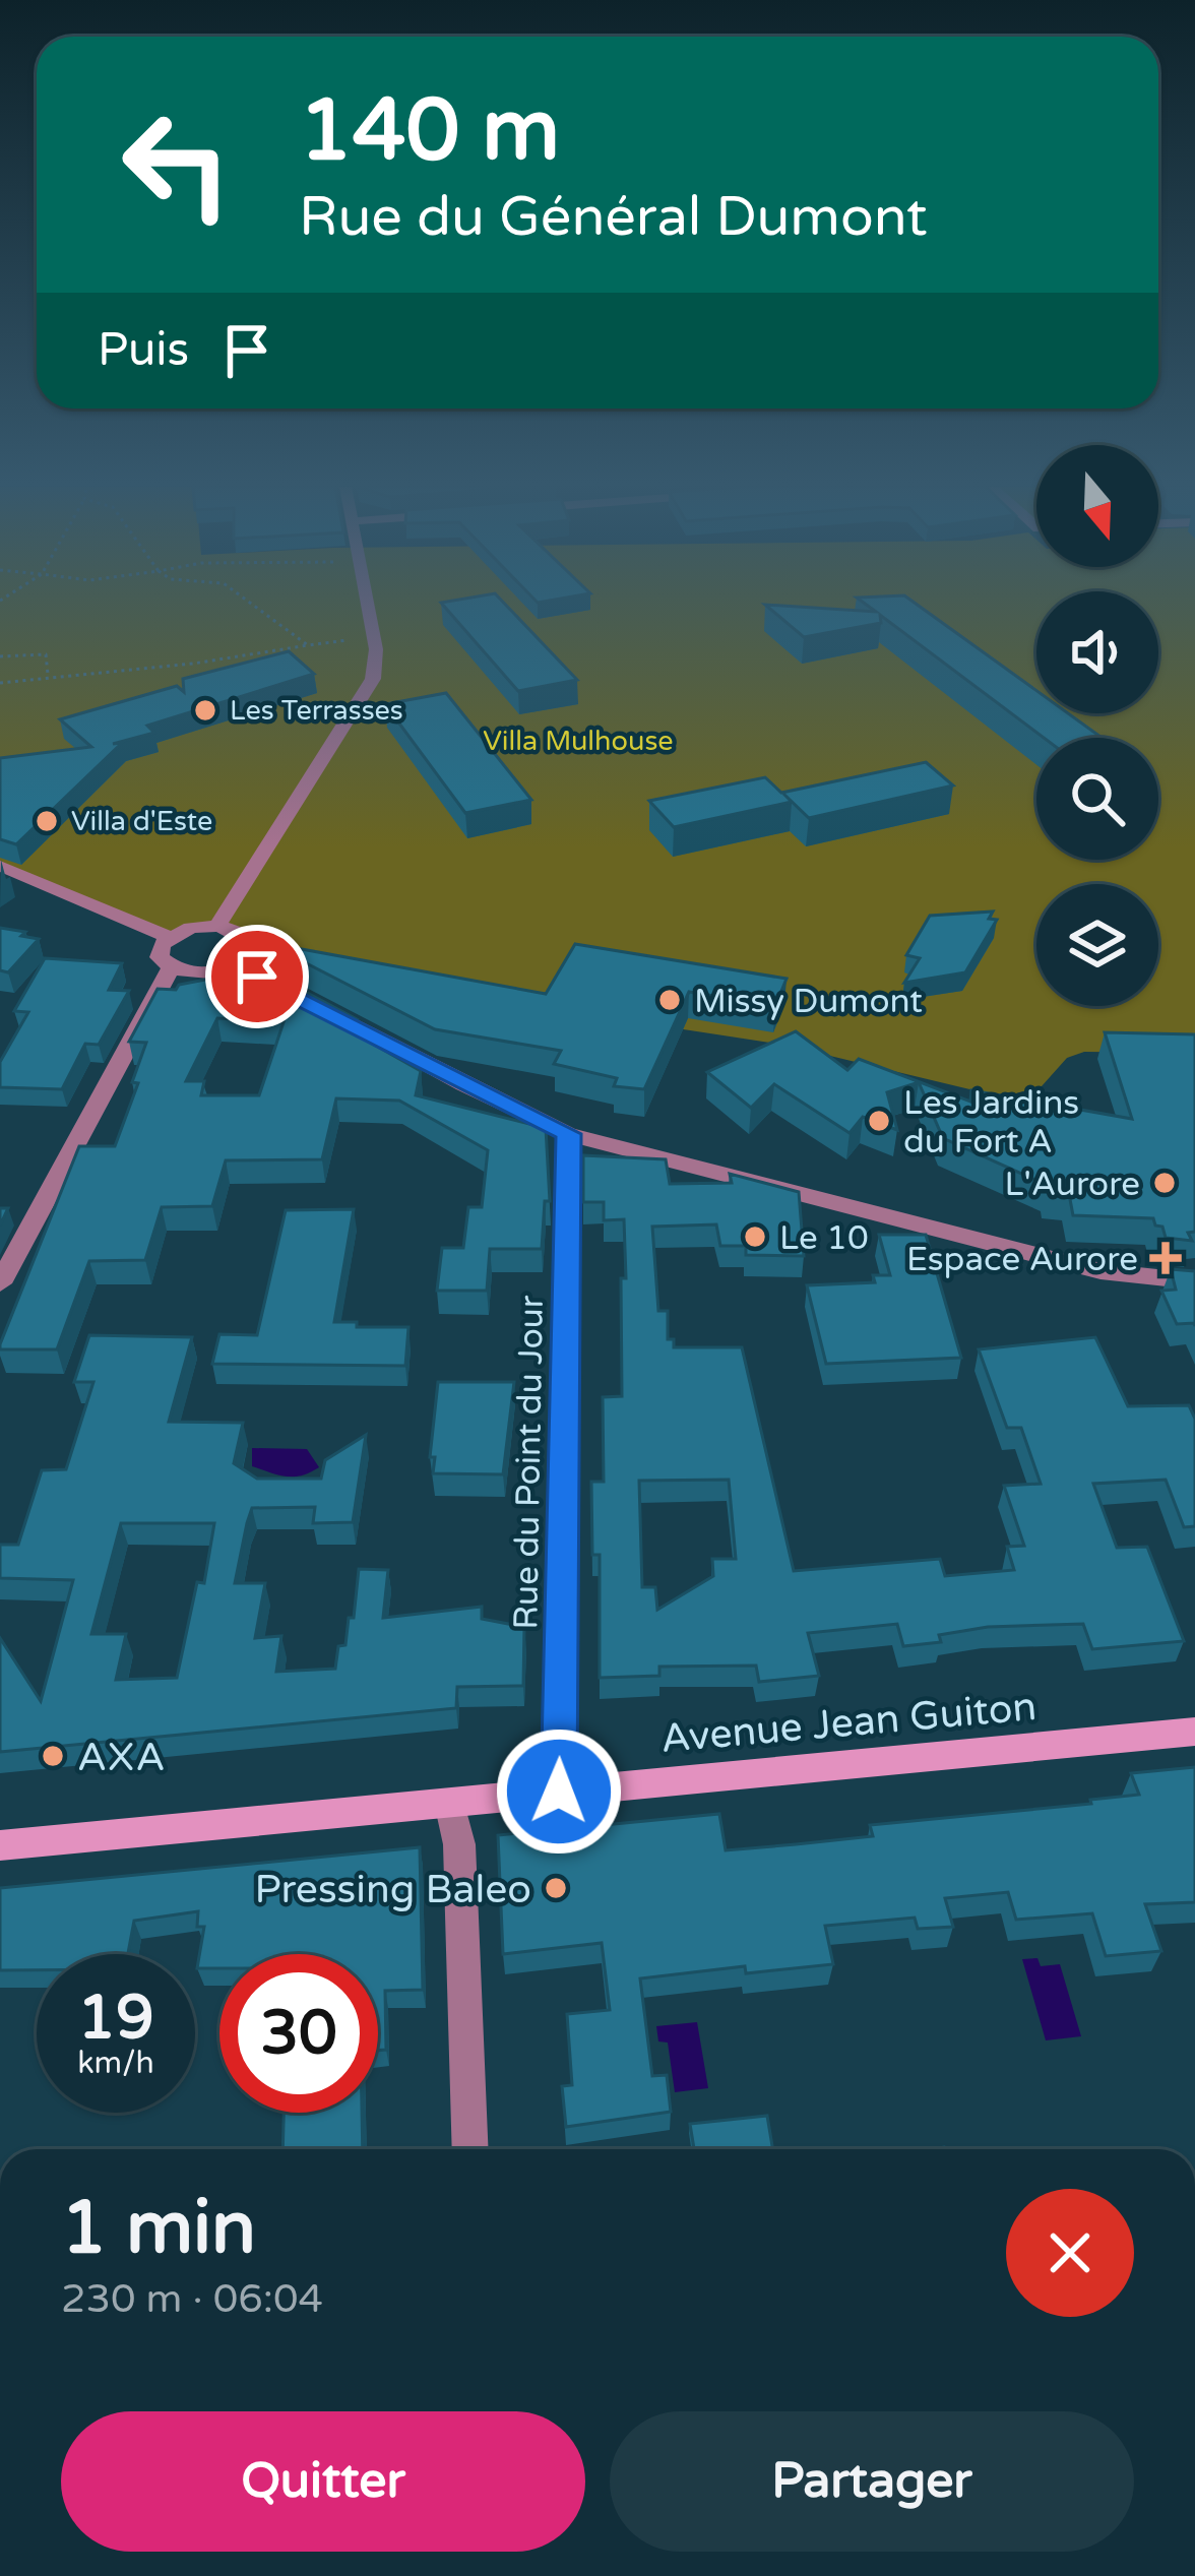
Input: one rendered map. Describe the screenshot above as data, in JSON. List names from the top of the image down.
{
  "streets": {
    "main road": ["Avenue Jean Guiton"],
    "street": ["Rue du Point du Jour"]
  },
  "crossings": [
    ["Rue du Point du Jour", "Avenue Jean Guiton"]
  ],
  "parks": ["Villa Mulhouse"],
  "places": {
    "other": [
      "Les Terrasses",
      "Villa d'Este",
      "Missy Dumont",
      "Les Jardins du Fort A",
      "L'Aurore",
      "Le 10",
      "AXA",
      "Pressing Baleo"
    ],
    "health": ["Espace Aurore"]
  },
  "north": "bottom",
  "page": {
    "turn": ["140 m", "Rue du Général Dumont"],
    "then": "Puis",
    "speed": "19 km/h",
    "limit": "30",
    "heading": ["1 min", "230 m · 06:04"],
    "buttons": ["Quitter", "Partager"]
  }
}
